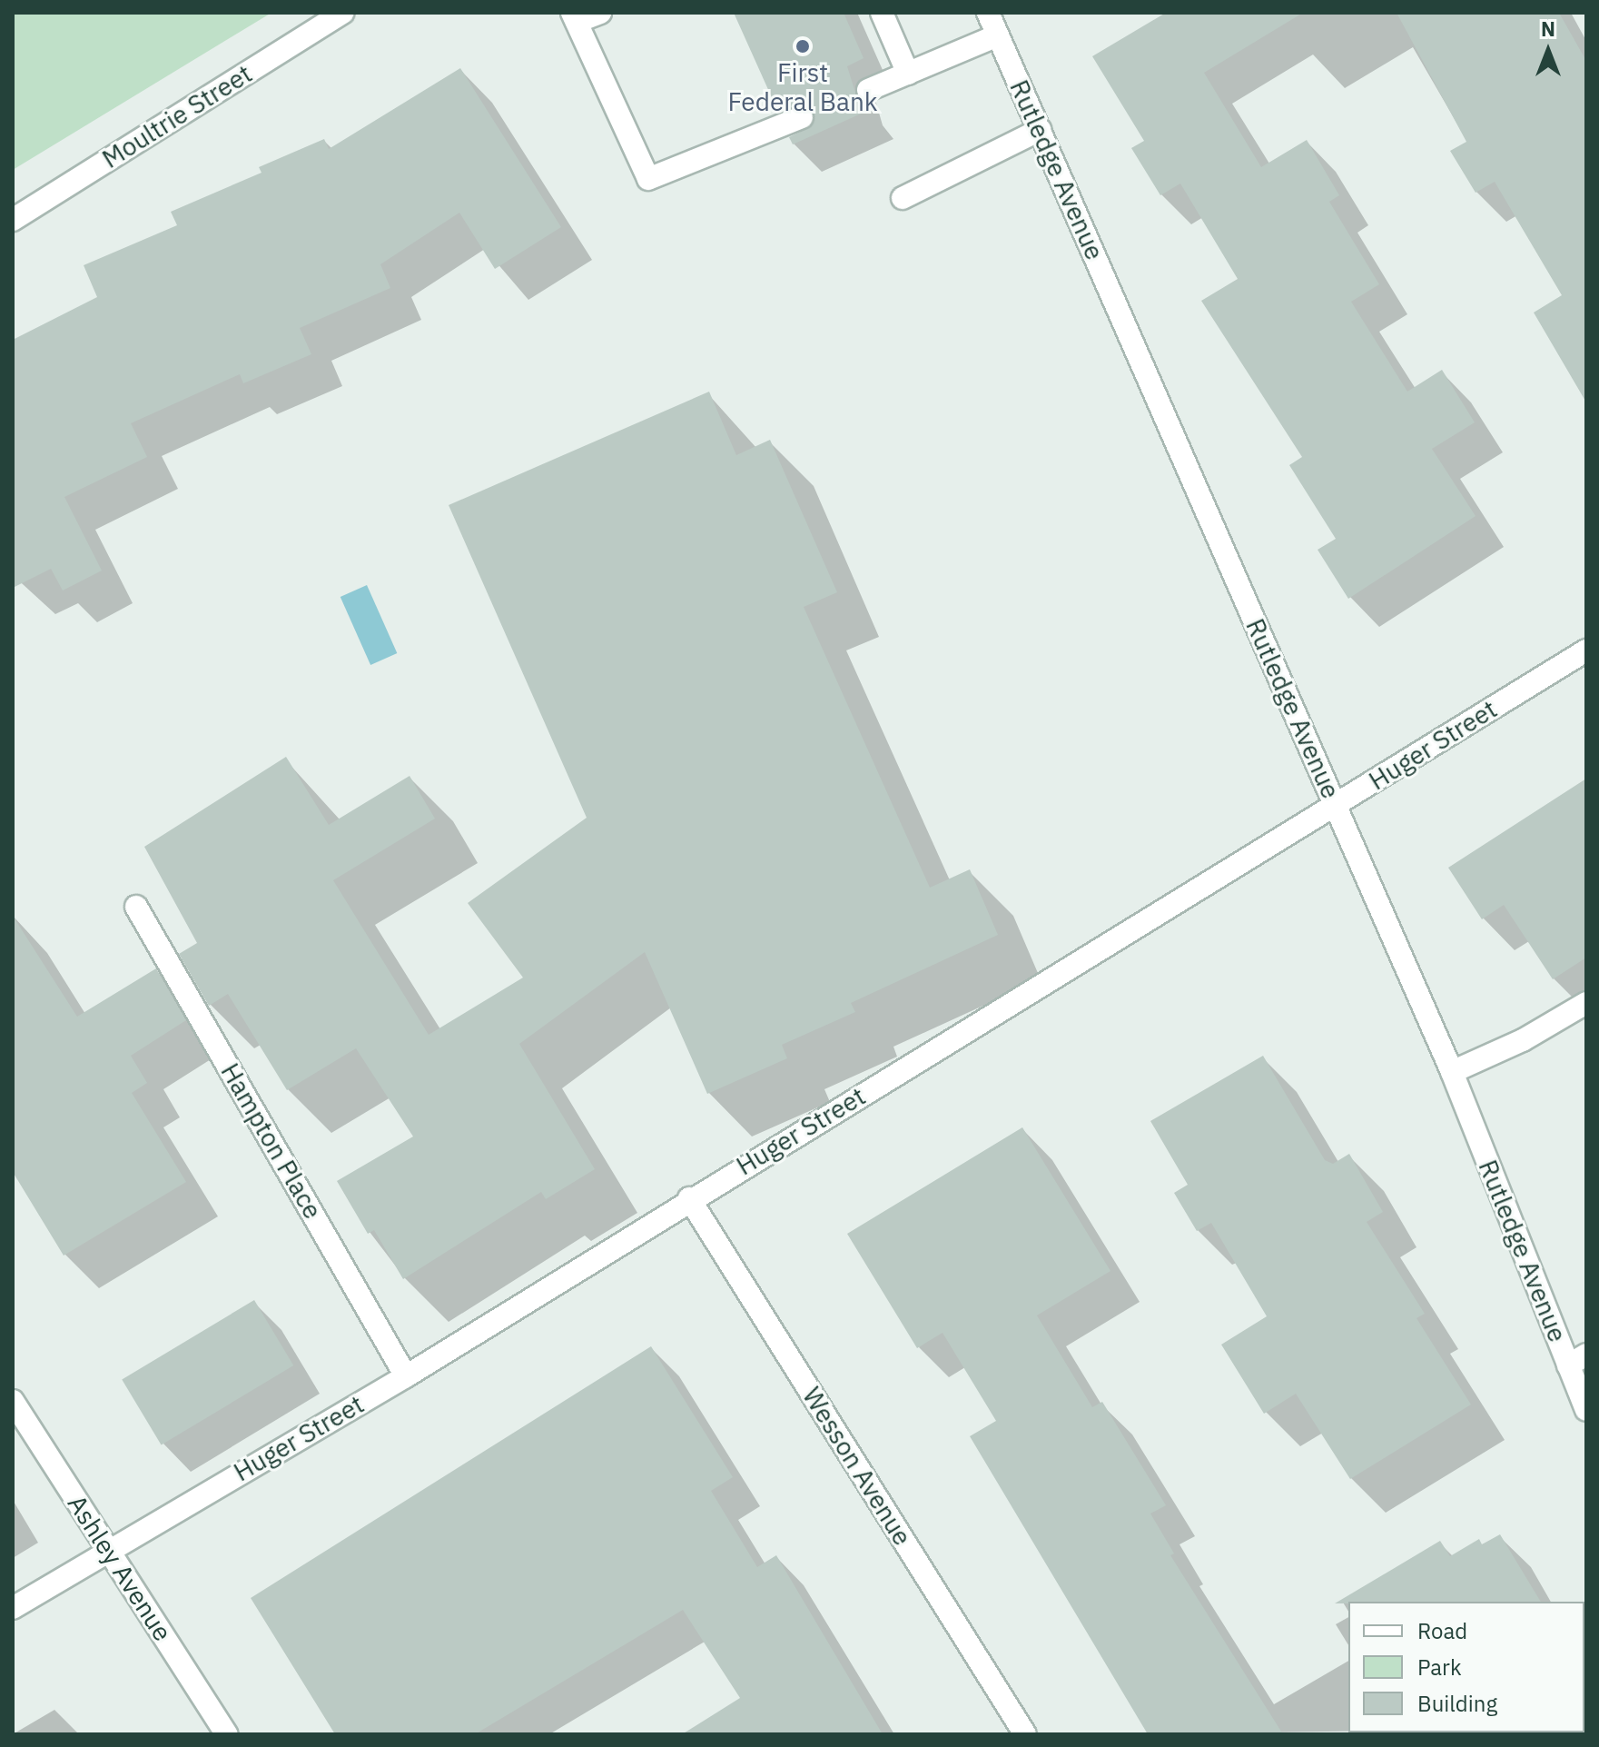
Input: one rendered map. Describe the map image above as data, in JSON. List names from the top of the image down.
{
  "streets": {
    "street": [
      "Moultrie Street",
      "Rutledge Avenue",
      "Huger Street",
      "Hampton Place",
      "Wesson Avenue",
      "Ashley Avenue"
    ]
  },
  "crossings": [
    ["Rutledge Avenue", "Huger Street"],
    ["Huger Street", "Hampton Place"],
    ["Huger Street", "Wesson Avenue"],
    ["Huger Street", "Ashley Avenue"]
  ],
  "places": ["First Federal Bank"],
  "legend": ["Road", "Park", "Building"],
  "north": "top"
}
